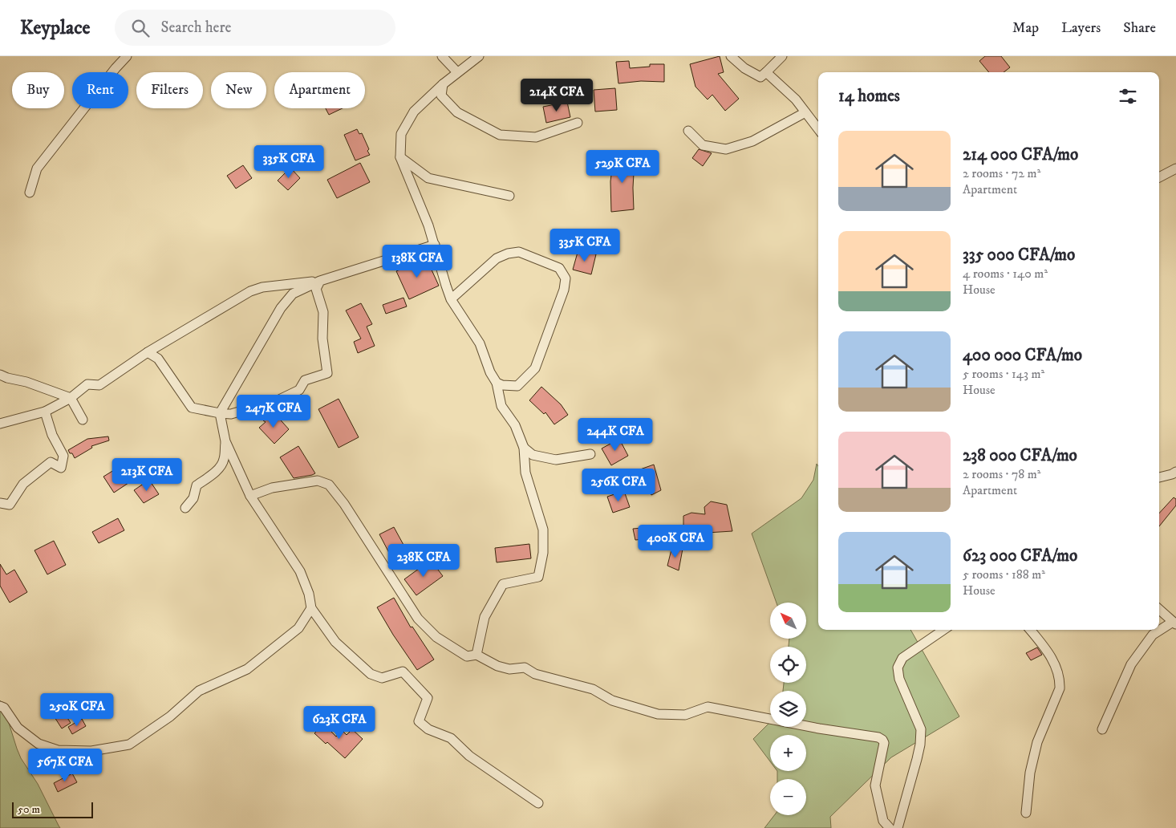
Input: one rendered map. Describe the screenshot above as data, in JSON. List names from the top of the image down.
{
  "scale_bar": "50 m",
  "north": "top left",
  "page": {
    "header": "Keyplace",
    "search": "Search here",
    "nav": ["Map", "Layers", "Share"],
    "chip": [
      "Buy",
      "Rent",
      "Filters",
      "New",
      "Apartment"
    ],
    "heading": "14 homes",
    "price": [
      "214K CFA",
      "335K CFA",
      "529K CFA",
      "335K CFA",
      "138K CFA",
      "247K CFA",
      "244K CFA",
      "213K CFA",
      "256K CFA",
      "400K CFA",
      "238K CFA",
      "250K CFA",
      "623K CFA",
      "567K CFA"
    ],
    "list": [
      {
        "name": "214 000 CFA/mo",
        "note": "2 rooms · 72 m² · Apartment"
      },
      {
        "name": "335 000 CFA/mo",
        "note": "4 rooms · 140 m² · House"
      },
      {
        "name": "400 000 CFA/mo",
        "note": "5 rooms · 143 m² · House"
      },
      {
        "name": "238 000 CFA/mo",
        "note": "2 rooms · 78 m² · Apartment"
      },
      {
        "name": "623 000 CFA/mo",
        "note": "5 rooms · 188 m² · House"
      }
    ],
    "map_buttons": ["+", "−"],
    "scale": "50 m"
  }
}
